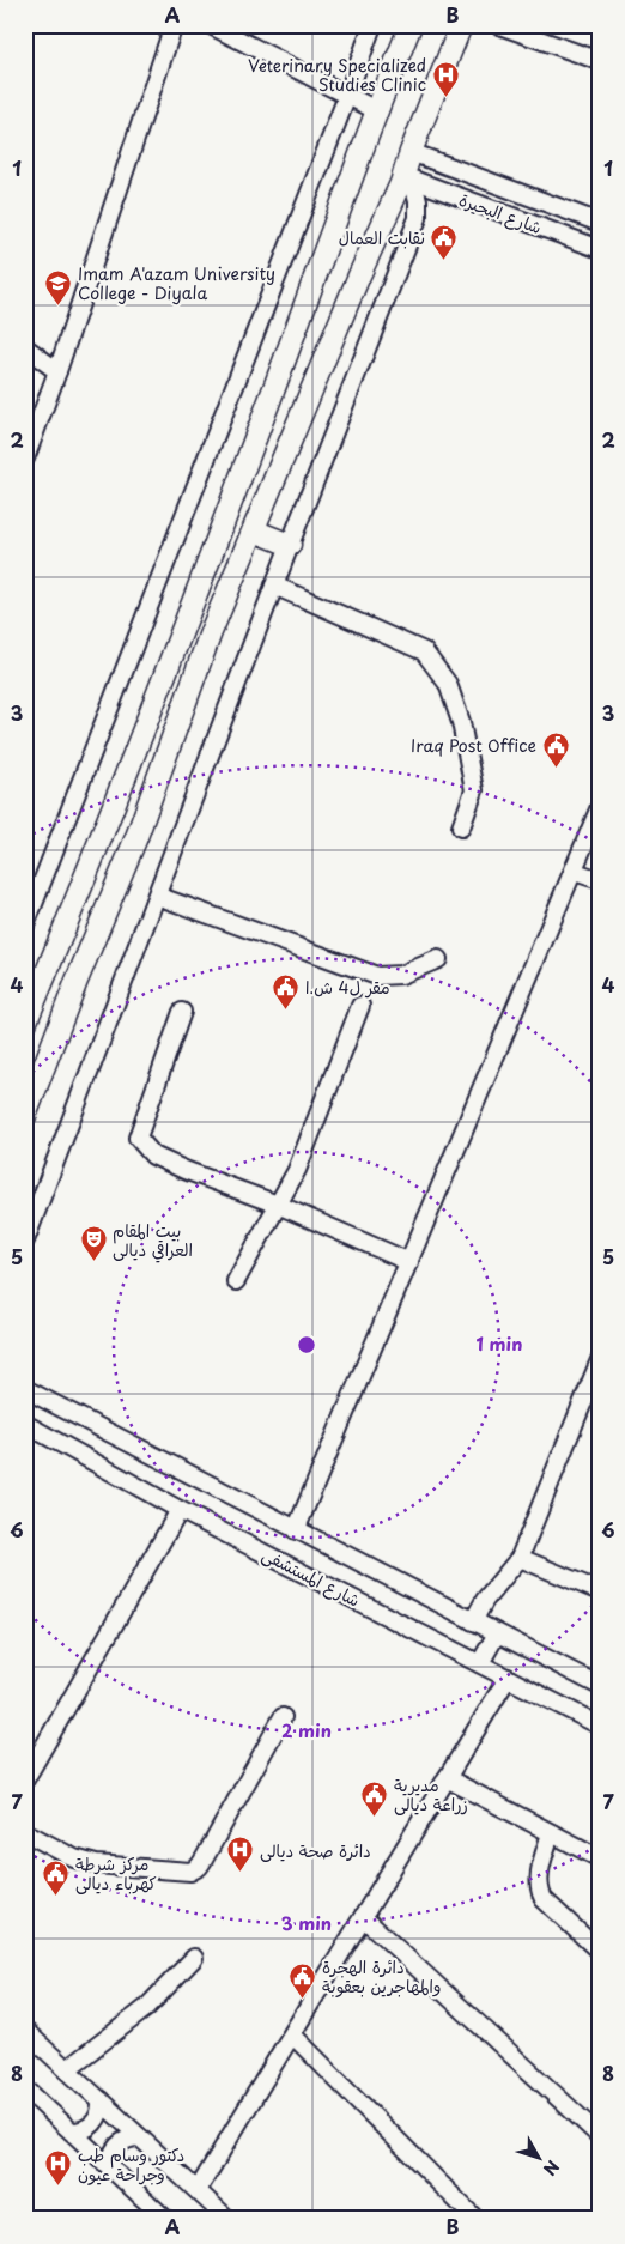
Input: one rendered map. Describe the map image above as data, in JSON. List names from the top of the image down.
{
  "streets": {
    "street": ["شارع البحيرة", "شارع المستشفى"]
  },
  "places": {
    "hospital": ["Veterinary Specialized Studies Clinic", "دائرة صحة ديالى", "دكتور وسام طب وجراحة عيون"],
    "public building": [
      "نقابت العمال",
      "Iraq Post Office",
      "مقر ل4 ش.ا",
      "مديرية زراعة ديالى",
      "مركز شرطة كهرباء ديالى",
      "دائرة الهجرة والمهاجرين بعقوبة"
    ],
    "school or university": ["Imam A'azam University College - Diyala"],
    "theatre": ["بيت المقام العراقي ديالى"]
  },
  "north": "bottom right",
  "grid": {
    "columns": ["A", "B"],
    "rows": [
      "1",
      "2",
      "3",
      "4",
      "5",
      "6",
      "7",
      "8"
    ]
  },
  "rings": ["1 min", "2 min", "3 min"]
}
